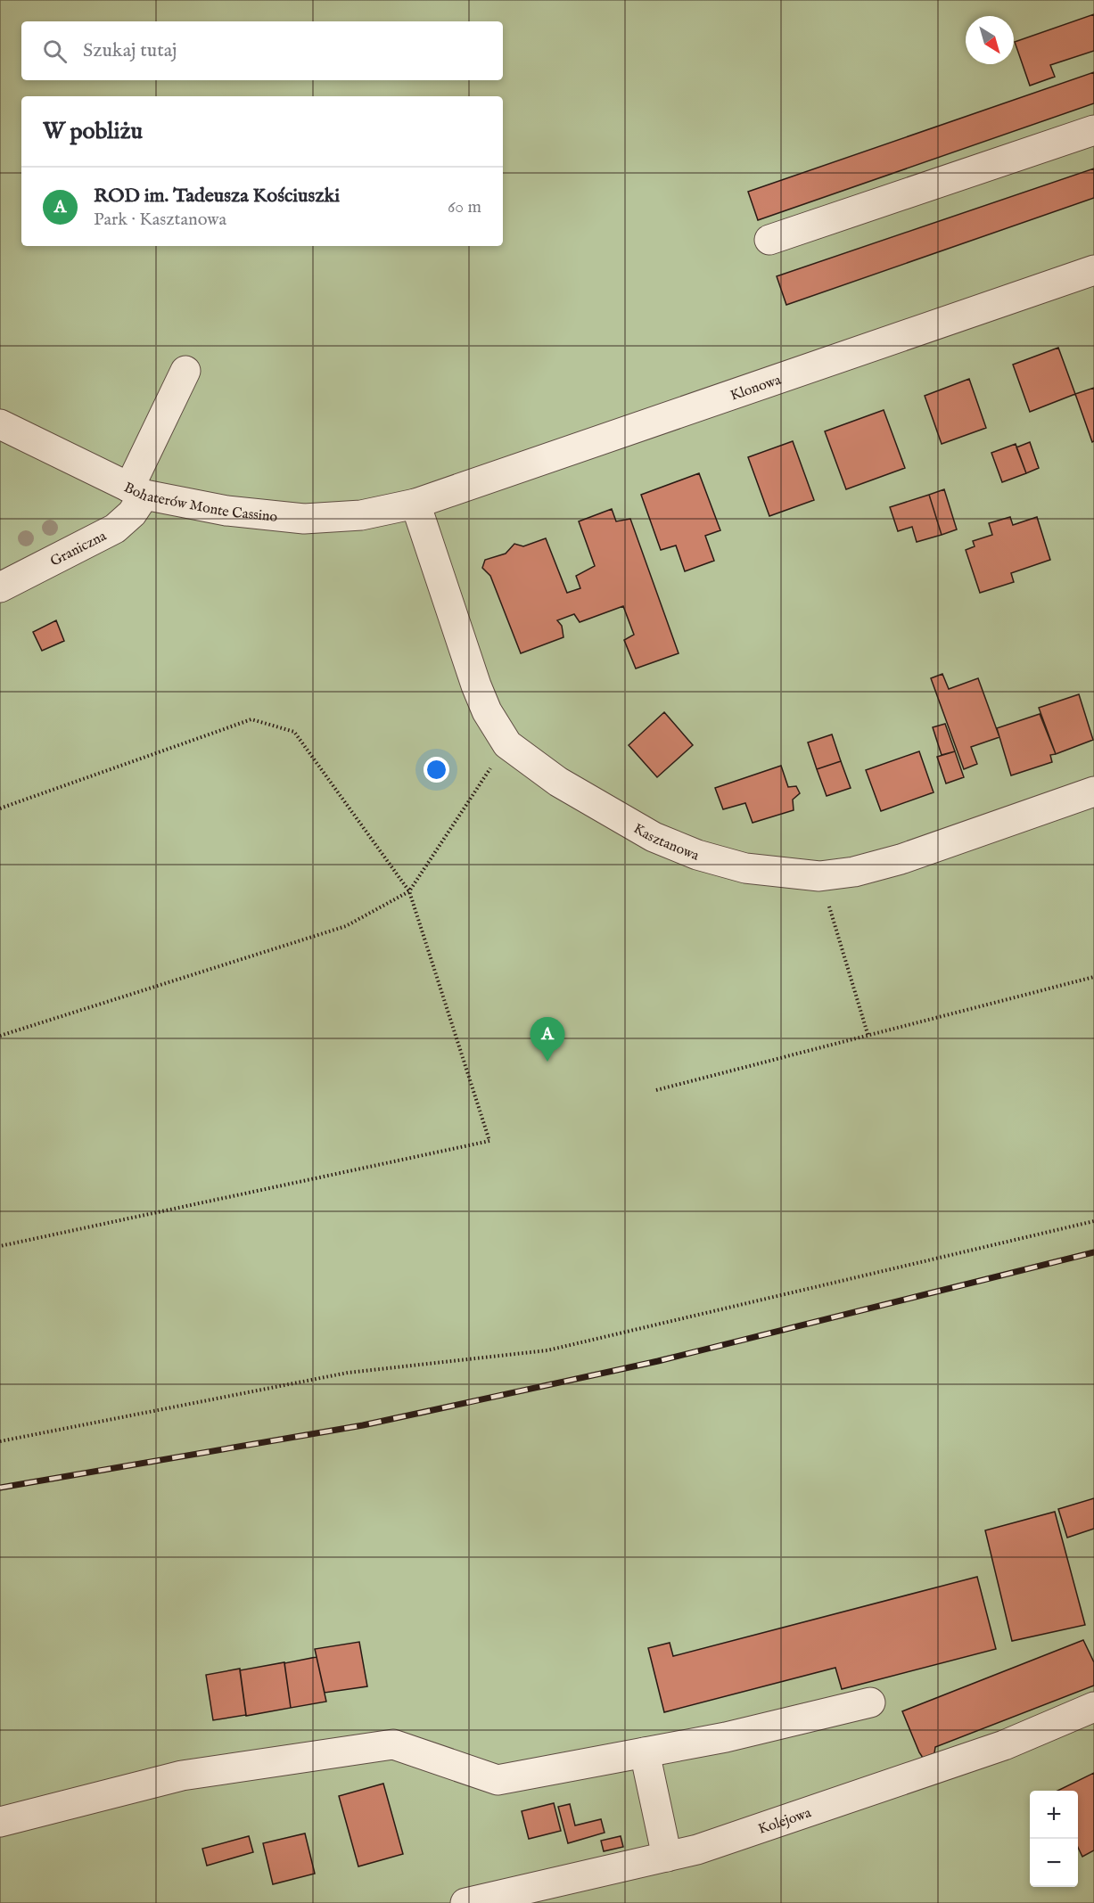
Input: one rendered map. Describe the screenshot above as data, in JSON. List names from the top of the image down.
{
  "streets": {
    "street": [
      "Klonowa",
      "Bohaterów Monte Cassino",
      "Graniczna",
      "Kasztanowa",
      "Kolejowa"
    ]
  },
  "crossings": [
    ["Klonowa", "Bohaterów Monte Cassino"],
    ["Klonowa", "Kasztanowa"],
    ["Bohaterów Monte Cassino", "Graniczna"],
    ["Bohaterów Monte Cassino", "Kasztanowa"]
  ],
  "north": "bottom right",
  "page": {
    "search": "Szukaj tutaj",
    "heading": "W pobliżu",
    "list": [
      {
        "mark": "A",
        "name": "ROD im. Tadeusza Kościuszki",
        "note": "Park · Kasztanowa",
        "value": "60 m"
      }
    ],
    "pins": "A",
    "map_buttons": ["+", "−"]
  }
}
